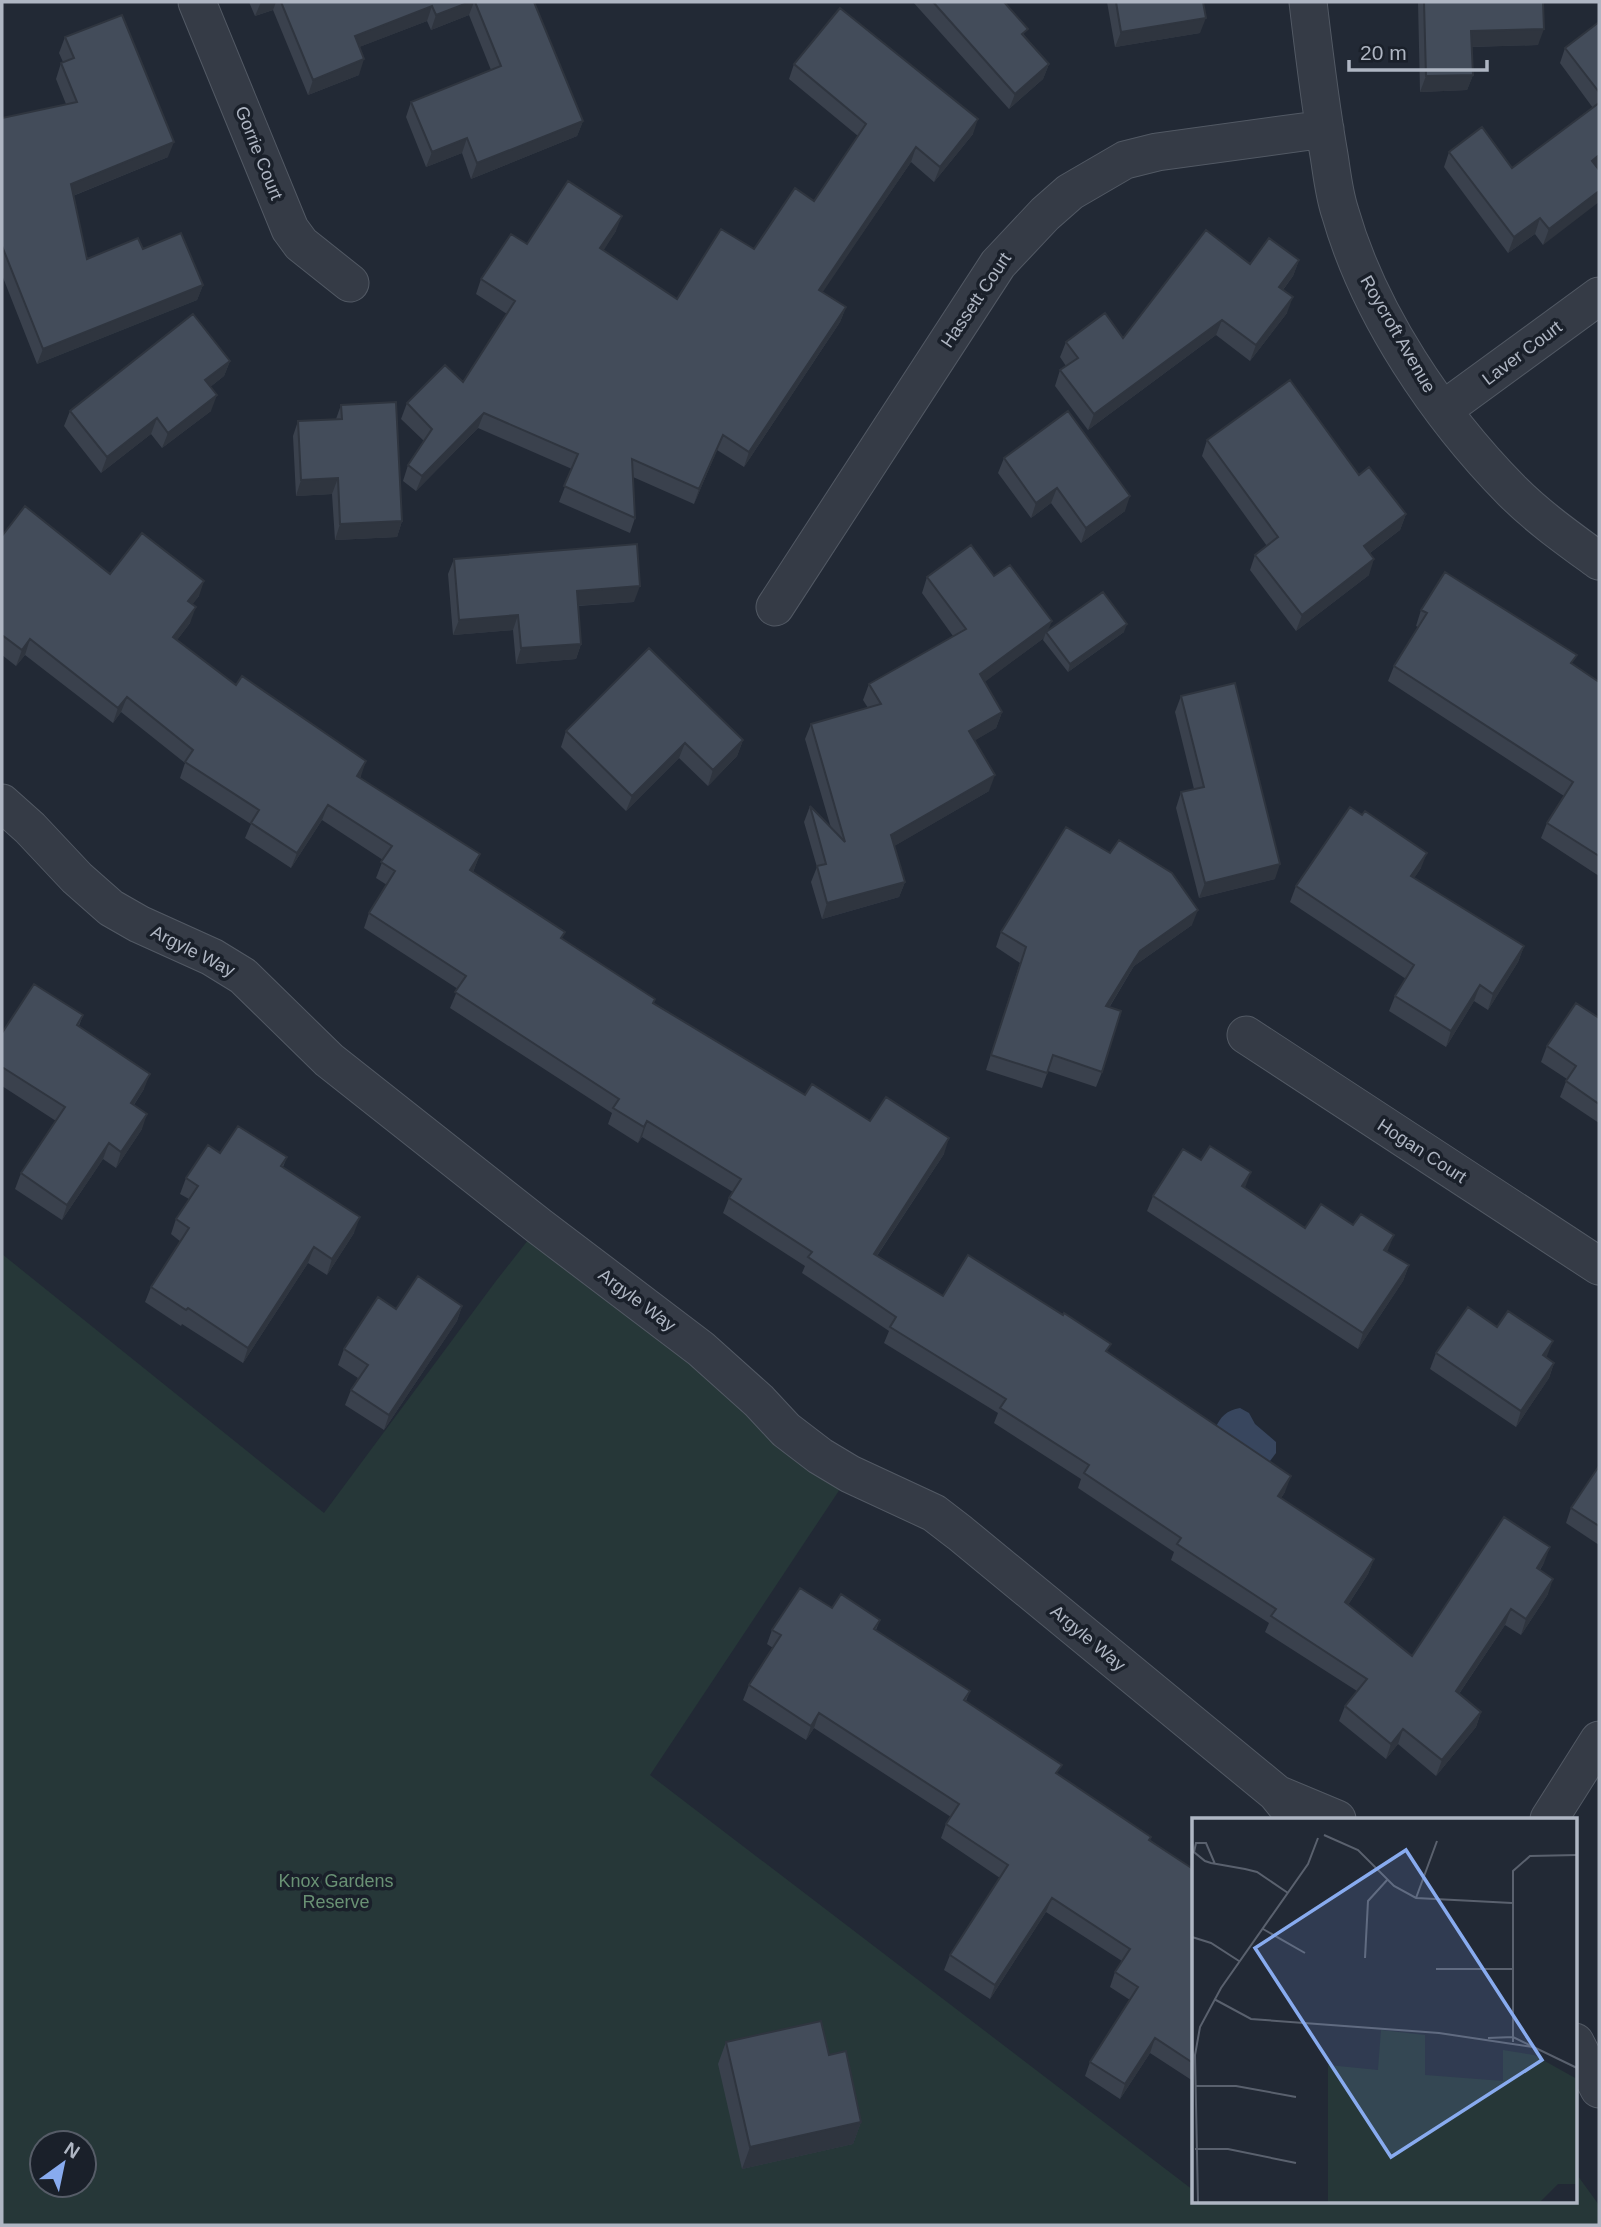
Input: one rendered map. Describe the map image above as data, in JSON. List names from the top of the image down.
{
  "streets": {
    "street": [
      "Gorrie Court",
      "Hassett Court",
      "Roycroft Avenue",
      "Laver Court",
      "Argyle Way",
      "Hogan Court"
    ]
  },
  "crossings": [
    ["Hassett Court", "Roycroft Avenue"],
    ["Roycroft Avenue", "Laver Court"]
  ],
  "parks": ["Knox Gardens Reserve"],
  "scale_bar": "20 m",
  "north": "top right"
}
